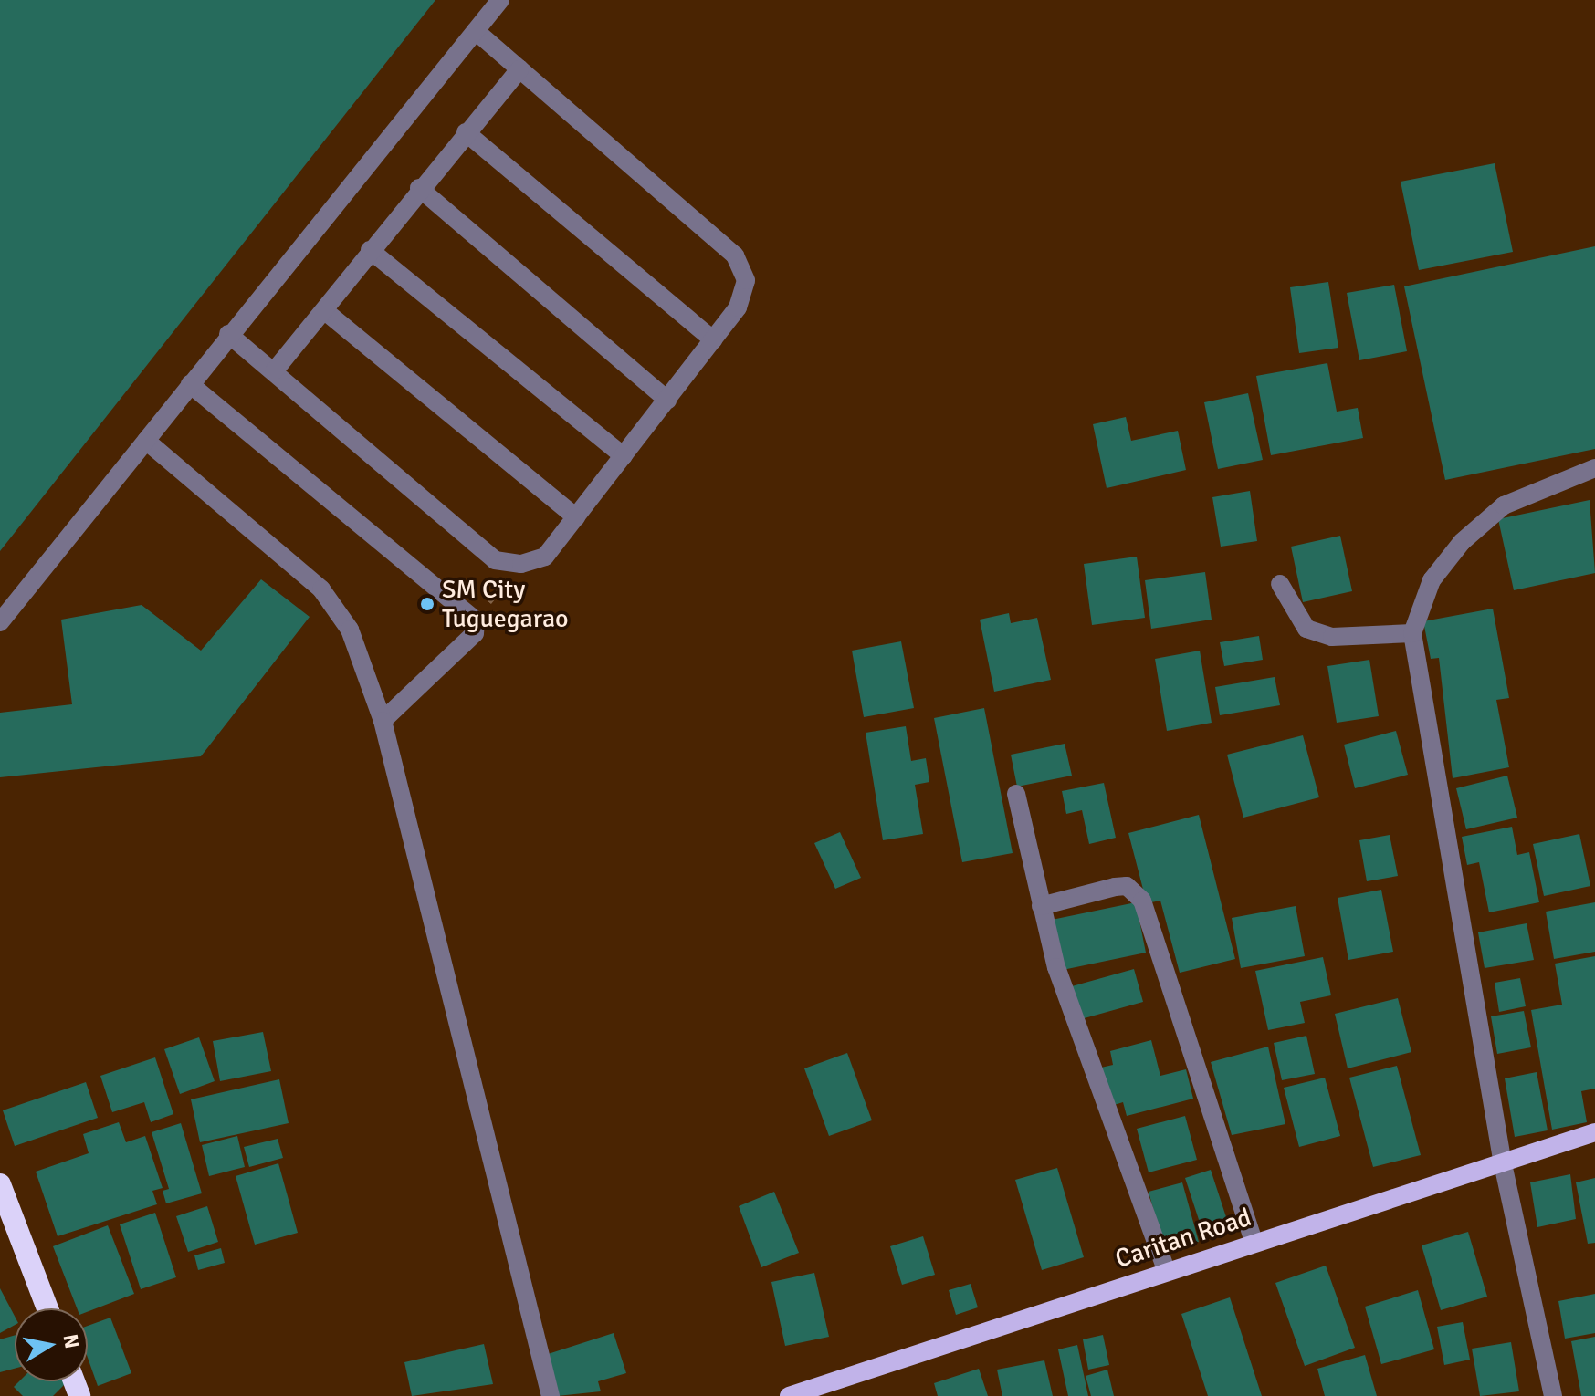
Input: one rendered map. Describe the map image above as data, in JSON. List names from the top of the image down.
{
  "streets": {
    "main road": ["Caritan Road"]
  },
  "places": ["SM City Tuguegarao"],
  "north": "right"
}
